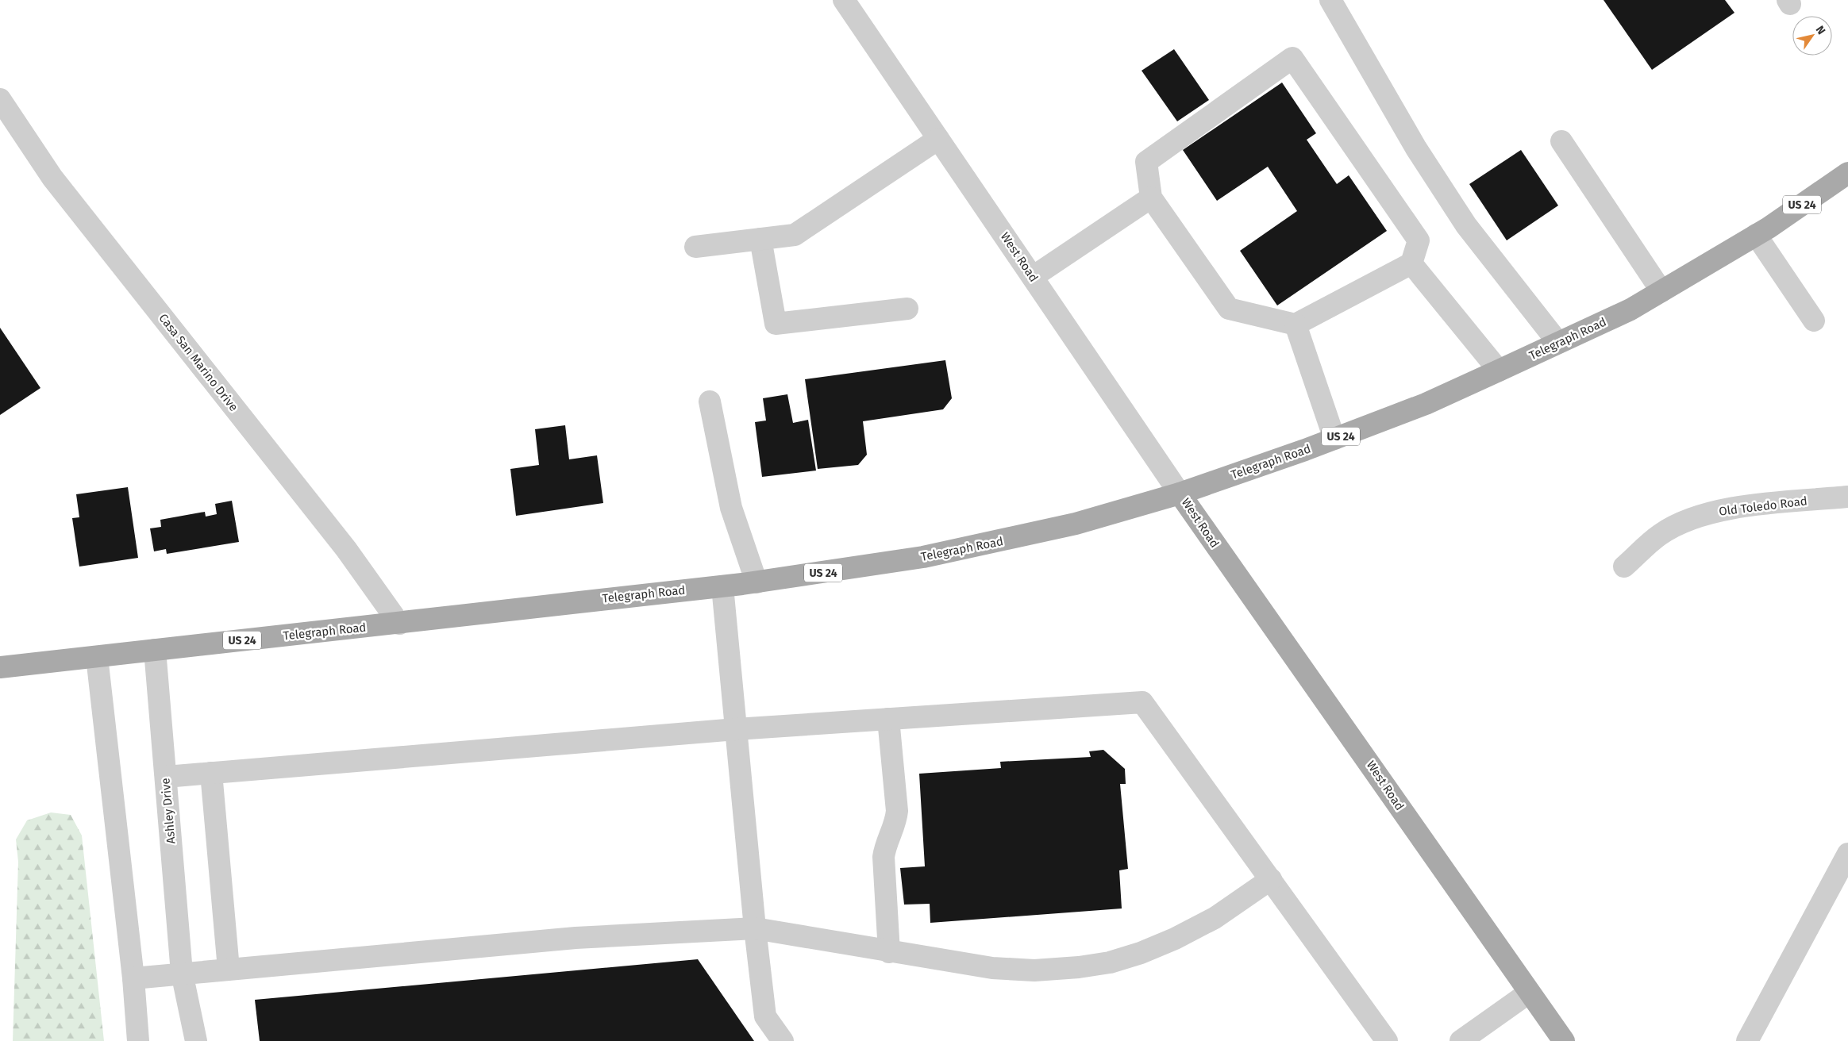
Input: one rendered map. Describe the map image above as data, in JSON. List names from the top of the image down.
{
  "streets": {
    "main road": ["US 24", "West Road", "Telegraph Road"],
    "street": ["Casa San Marino Drive", "Old Toledo Road", "Ashley Drive"]
  },
  "crossings": [
    ["West Road", "Telegraph Road"],
    ["Telegraph Road", "Casa San Marino Drive"],
    ["Telegraph Road", "Ashley Drive"]
  ],
  "north": "top right"
}
